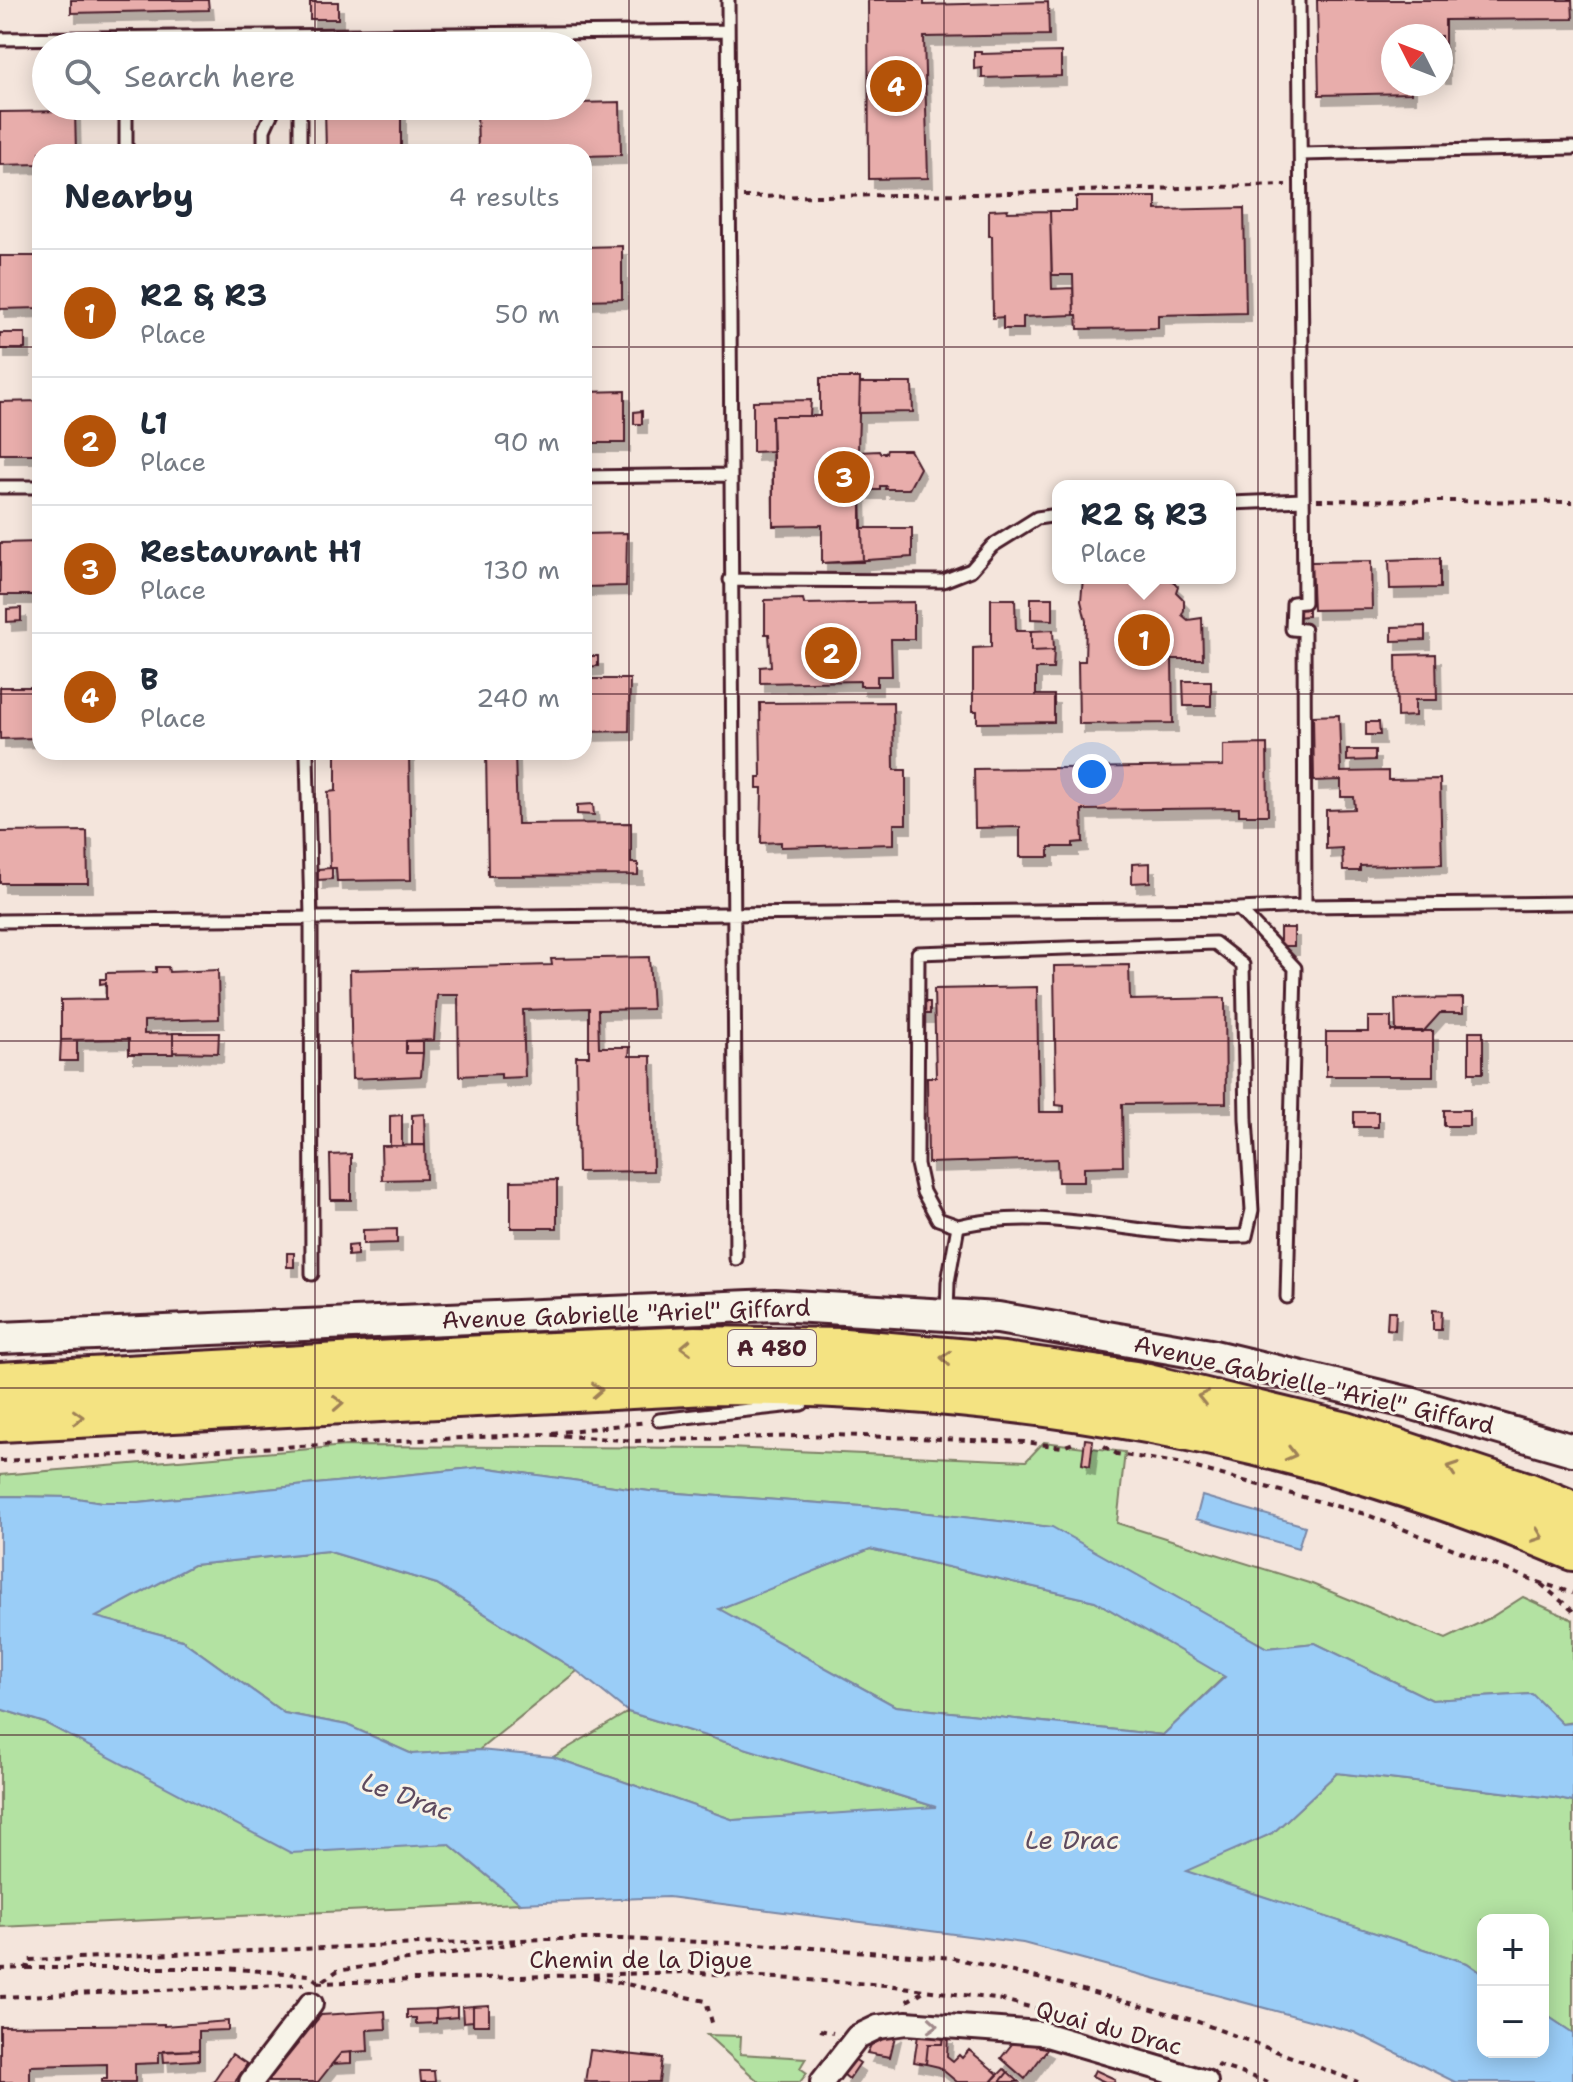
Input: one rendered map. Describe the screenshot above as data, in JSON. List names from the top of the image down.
{
  "streets": {
    "highway": ["A 480"],
    "street": ["Avenue Gabrielle \"Ariel\" Giffard", "Quai du Drac"],
    "path": ["Chemin de la Digue"]
  },
  "one_way": ["Quai du Drac"],
  "water": ["Le Drac"],
  "north": "top left",
  "page": {
    "search": "Search here",
    "pins": [
      "4",
      "3",
      "1",
      "2"
    ],
    "heading": ["Nearby", "4 results"],
    "list": [
      {
        "mark": "1",
        "name": "R2 & R3",
        "note": "Place",
        "value": "50 m"
      },
      {
        "mark": "2",
        "name": "L1",
        "note": "Place",
        "value": "90 m"
      },
      {
        "mark": "3",
        "name": "Restaurant H1",
        "note": "Place",
        "value": "130 m"
      },
      {
        "mark": "4",
        "name": "B",
        "note": "Place",
        "value": "240 m"
      }
    ],
    "popup": ["R2 & R3", "Place"],
    "map_buttons": ["+", "−"]
  }
}
